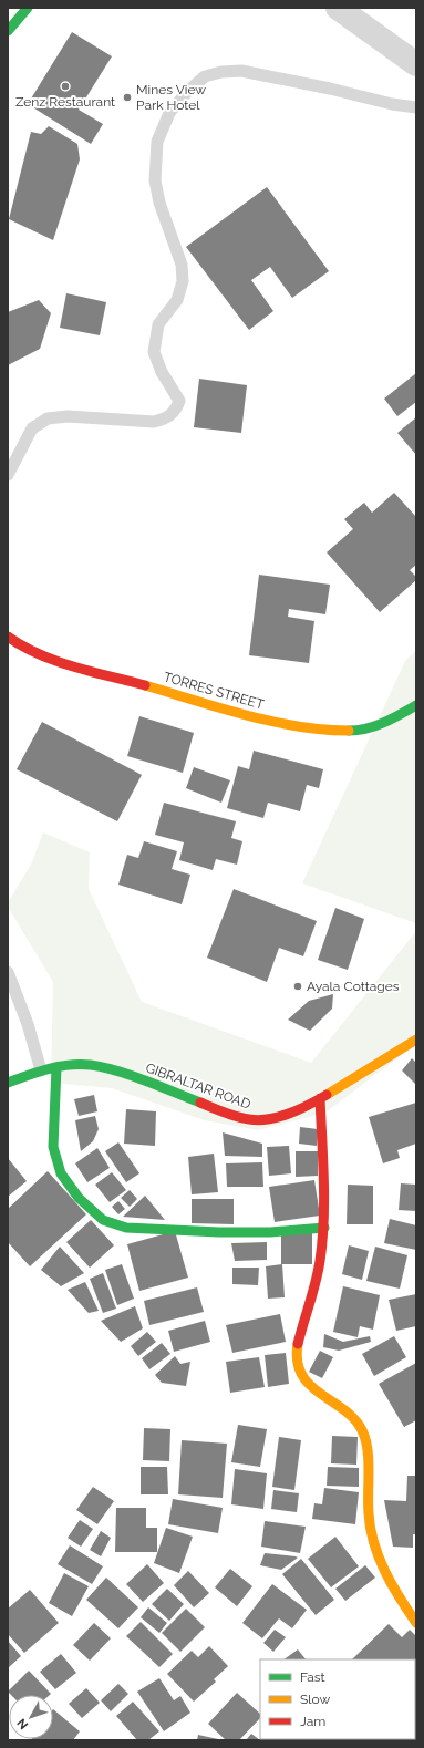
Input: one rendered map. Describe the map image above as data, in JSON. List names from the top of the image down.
{
  "streets": {
    "street": ["TORRES STREET", "GIBRALTAR ROAD"]
  },
  "places": ["Zenz Restaurant", "Mines View Park Hotel", "Ayala Cottages"],
  "legend": ["Fast", "Slow", "Jam"],
  "north": "bottom left"
}
